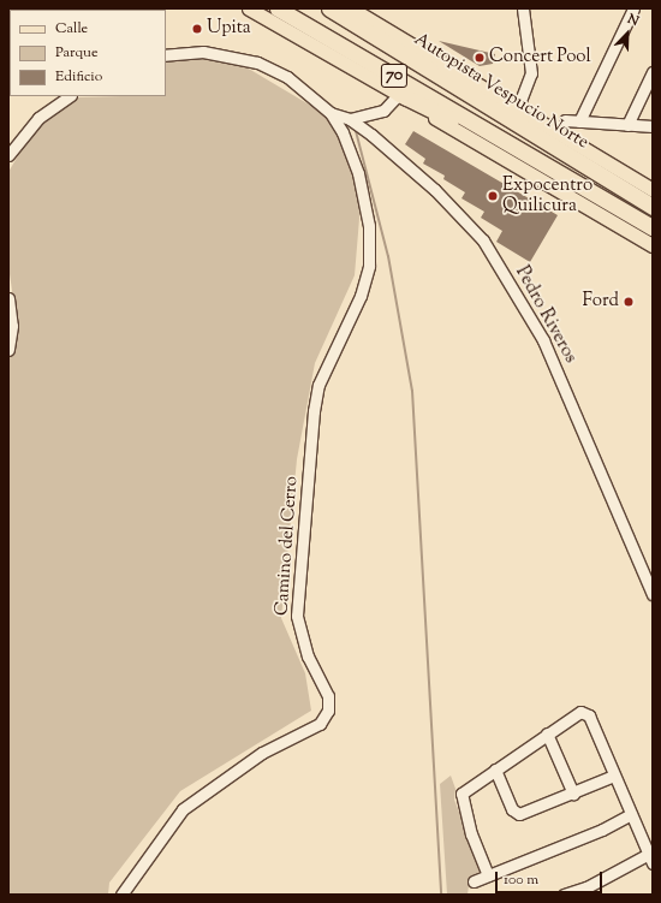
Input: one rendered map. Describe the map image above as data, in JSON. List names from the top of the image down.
{
  "streets": {
    "highway": ["70", "Autopista Vespucio Norte"],
    "street": ["Pedro Riveros", "Camino del Cerro"]
  },
  "crossings": [
    ["Pedro Riveros", "Camino del Cerro"]
  ],
  "places": [
    "Upita",
    "Concert Pool",
    "Expocentro Quilicura",
    "Ford"
  ],
  "legend": ["Calle", "Parque", "Edificio"],
  "scale_bar": "100 m",
  "north": "top right"
}
